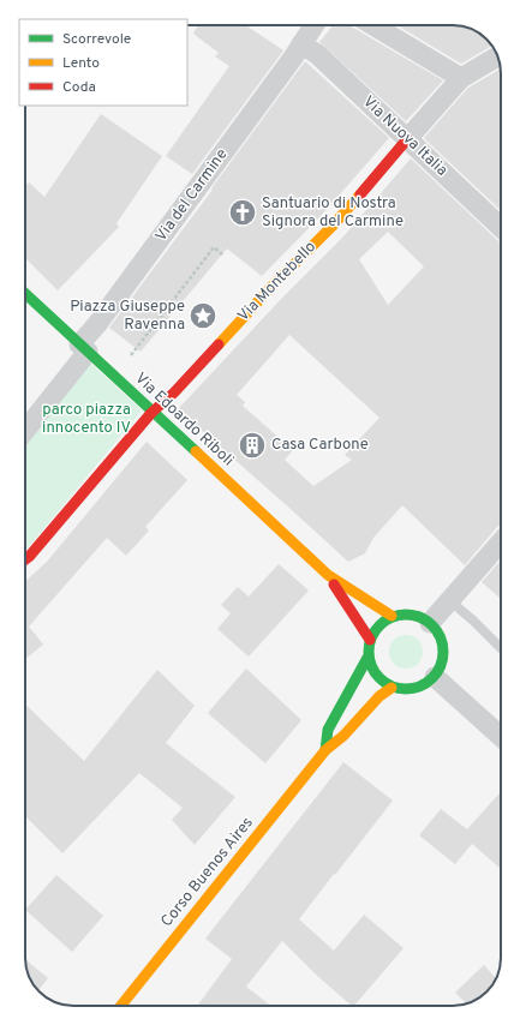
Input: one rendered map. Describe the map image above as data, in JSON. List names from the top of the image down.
{
  "streets": {
    "street": [
      "Via Nuova Italia",
      "Via del Carmine",
      "Via Montebello",
      "Via Edoardo Riboli",
      "Corso Buenos Aires"
    ]
  },
  "crossings": [
    ["Via Nuova Italia", "Via del Carmine"],
    ["Via Nuova Italia", "Via Montebello"],
    ["Via del Carmine", "Via Edoardo Riboli"],
    ["Via Montebello", "Via Edoardo Riboli"],
    ["Via Edoardo Riboli", "Corso Buenos Aires"]
  ],
  "parks": ["parco piazza innocento IV"],
  "places": {
    "church": ["Santuario di Nostra Signora del Carmine"],
    "place": ["Piazza Giuseppe Ravenna"],
    "building": ["Casa Carbone"]
  },
  "legend": ["Scorrevole", "Lento", "Coda"]
}
